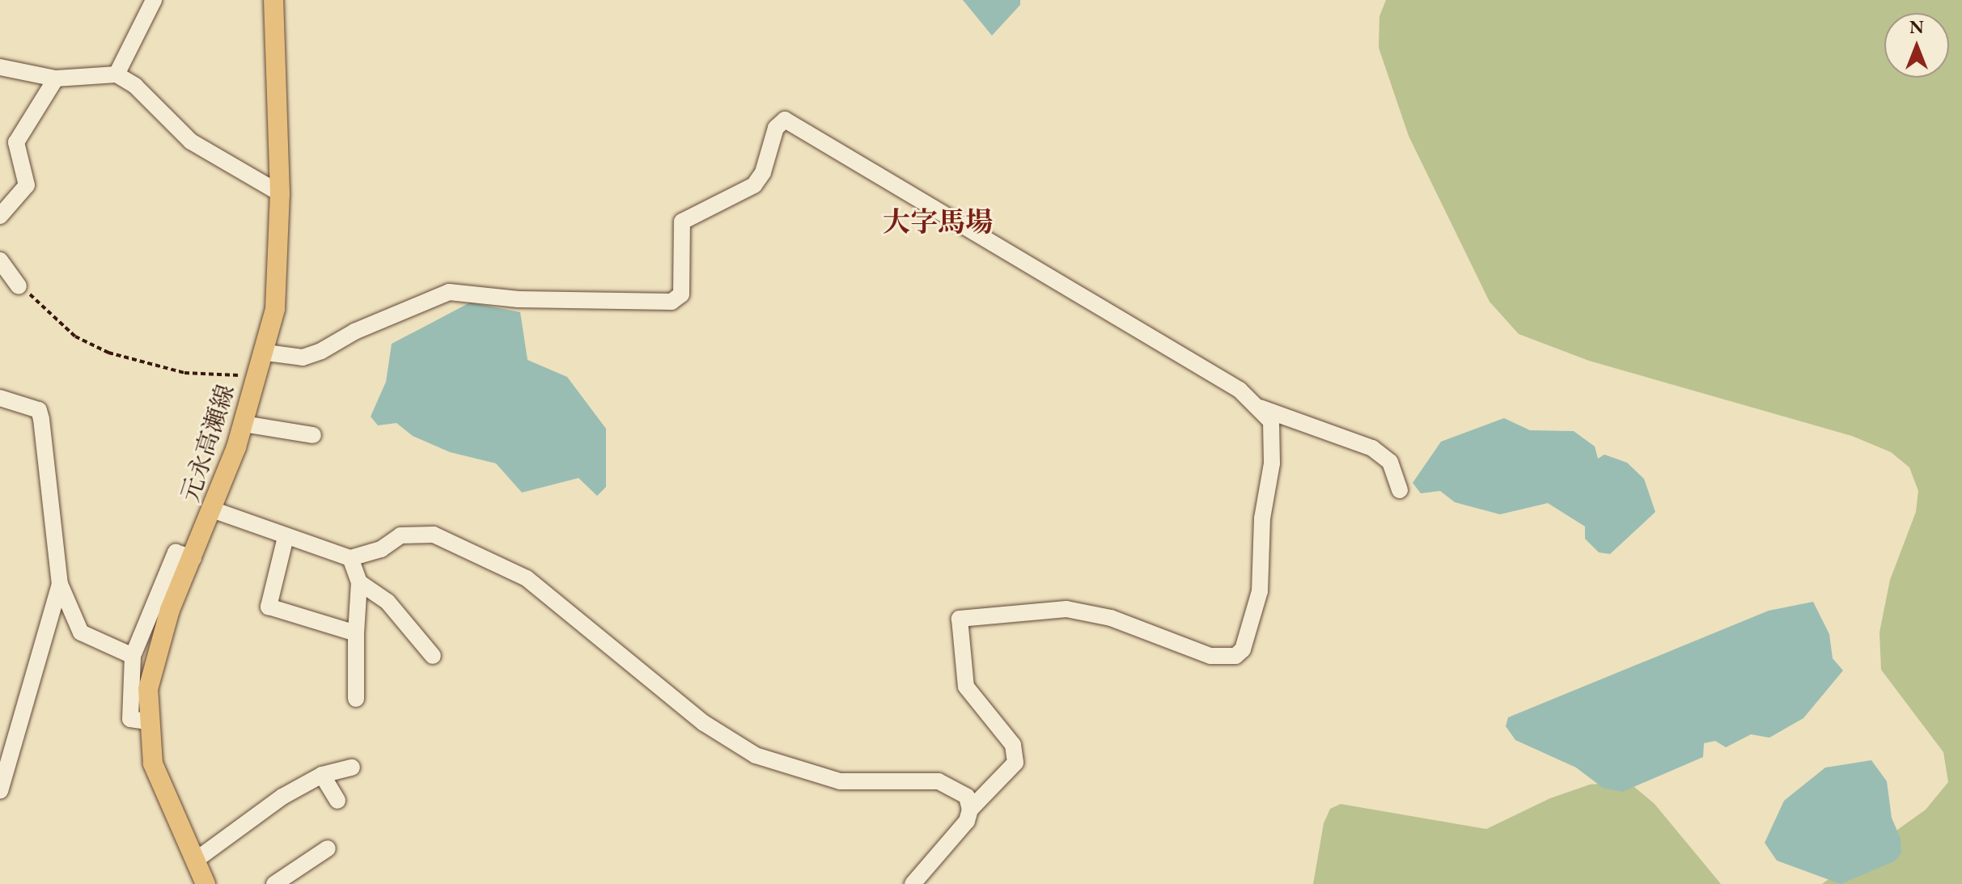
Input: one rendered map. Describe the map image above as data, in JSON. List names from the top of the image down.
{
  "streets": {
    "main road": ["元永高瀬線"]
  },
  "districts": ["大字馬場"],
  "north": "top"
}
